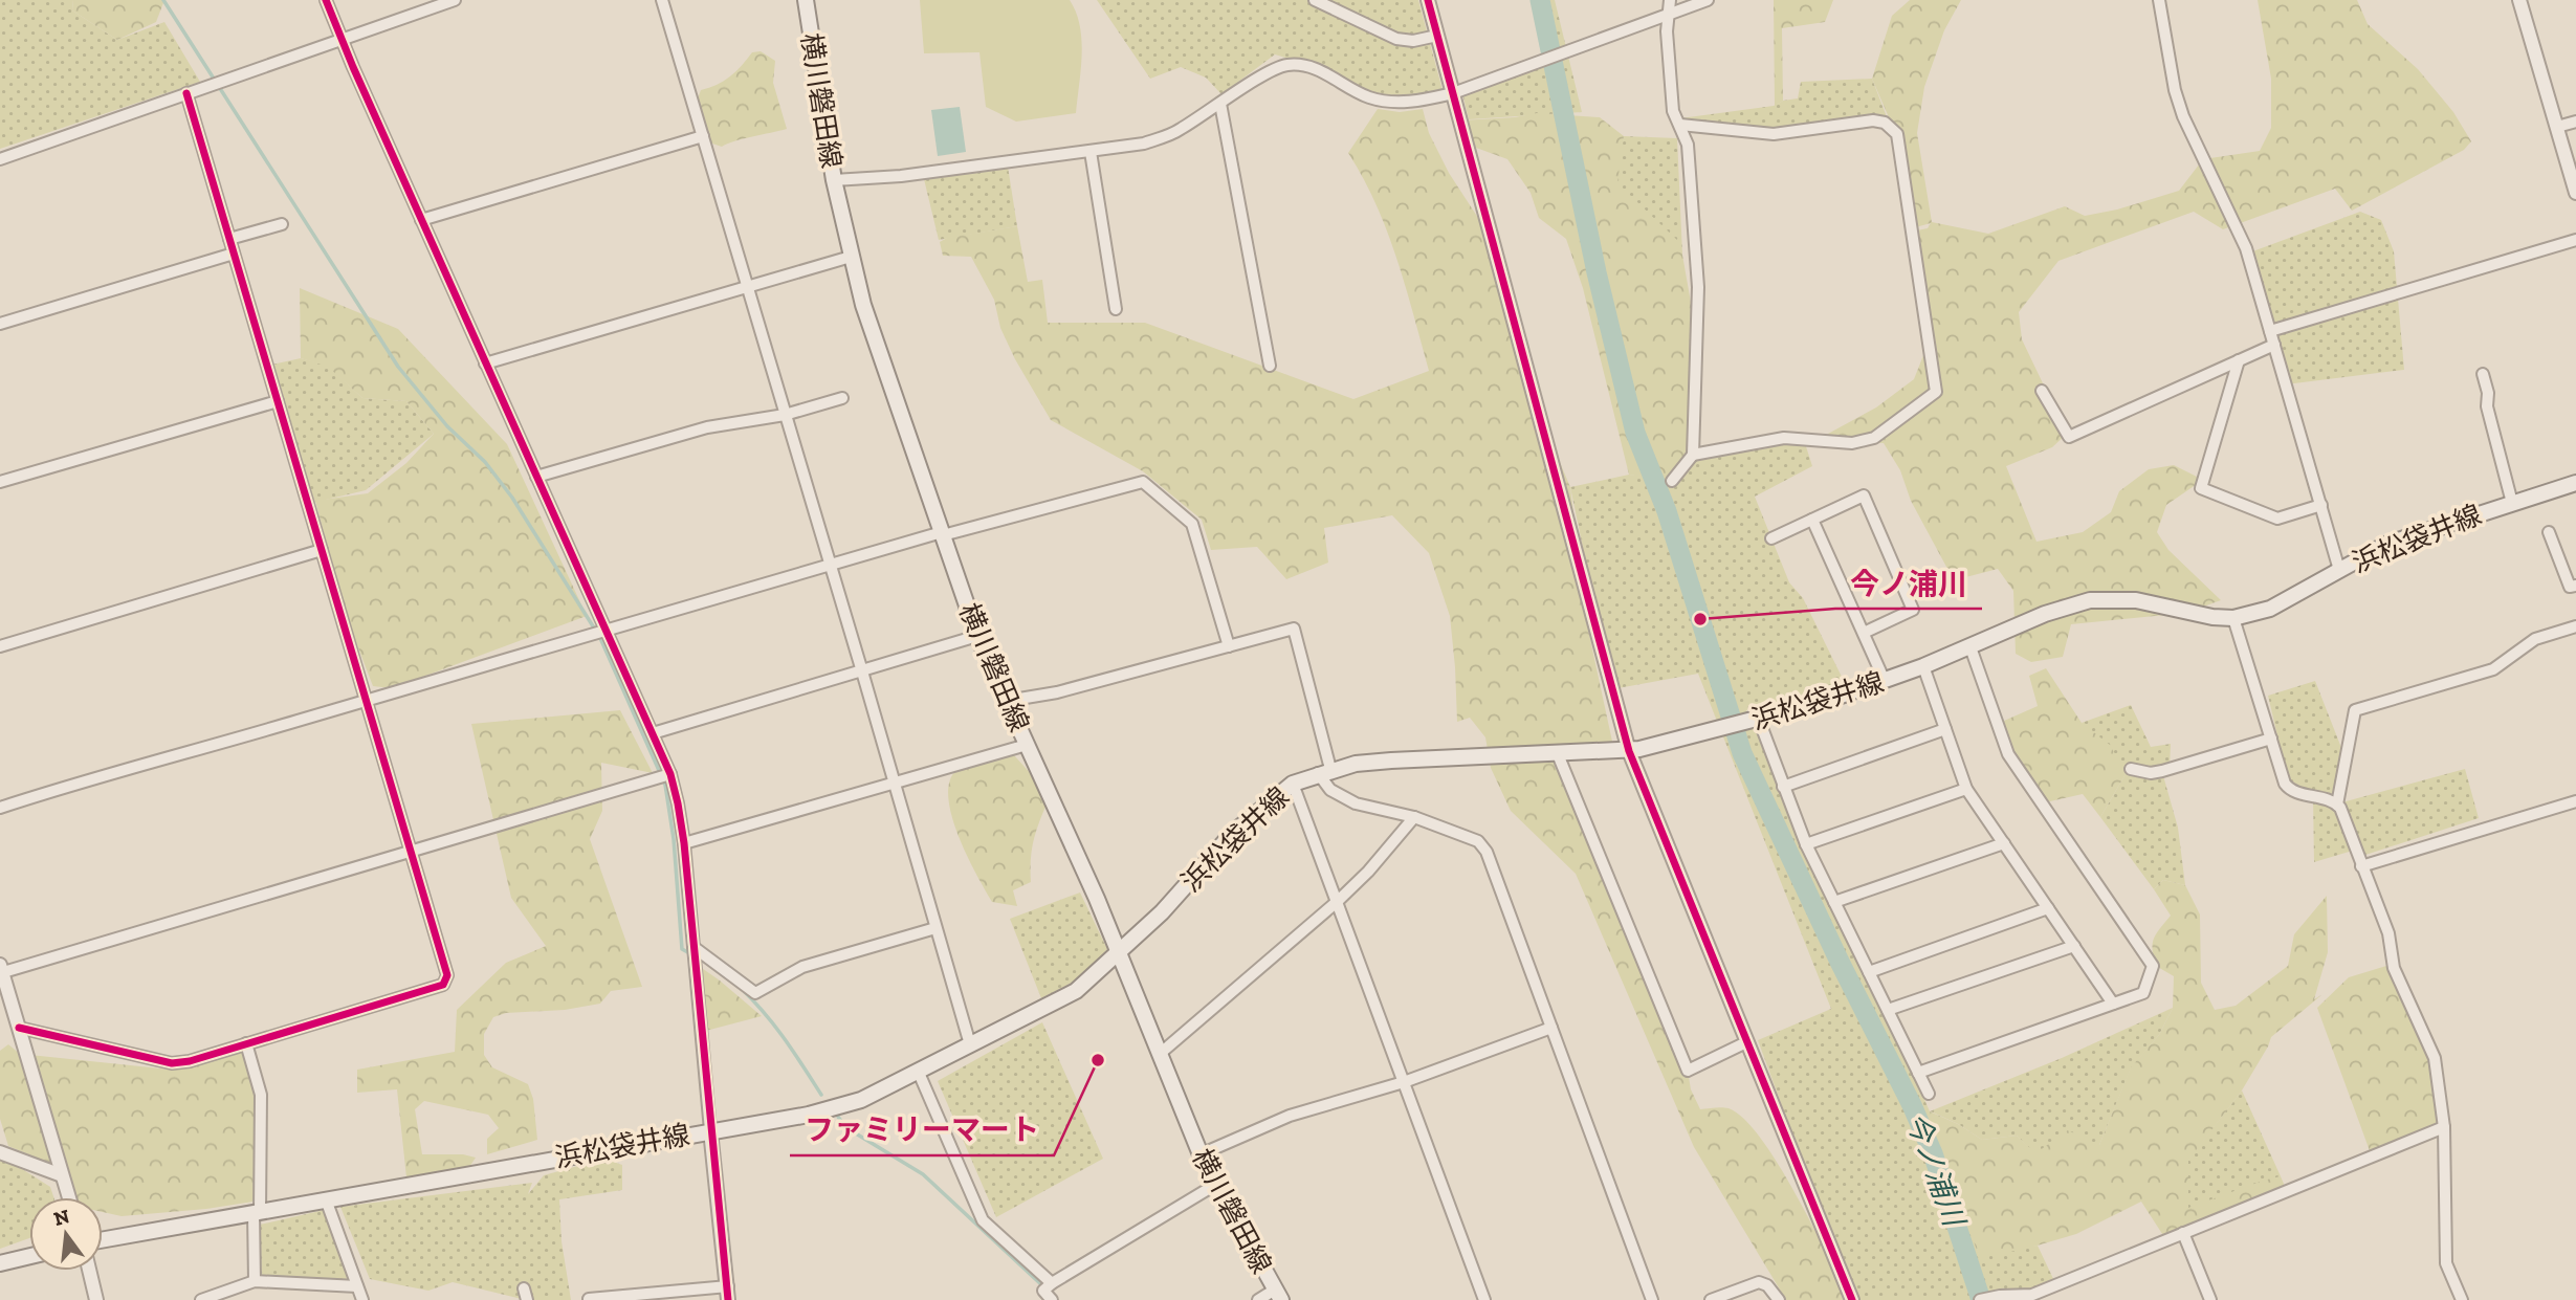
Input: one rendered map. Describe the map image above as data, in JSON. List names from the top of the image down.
{
  "streets": {
    "main road": ["横川磐田線", "浜松袋井線"]
  },
  "crossings": [
    ["横川磐田線", "浜松袋井線"]
  ],
  "water": ["今ノ浦川"],
  "places": ["今ノ浦川", "ファミリーマート"],
  "north": "top"
}
